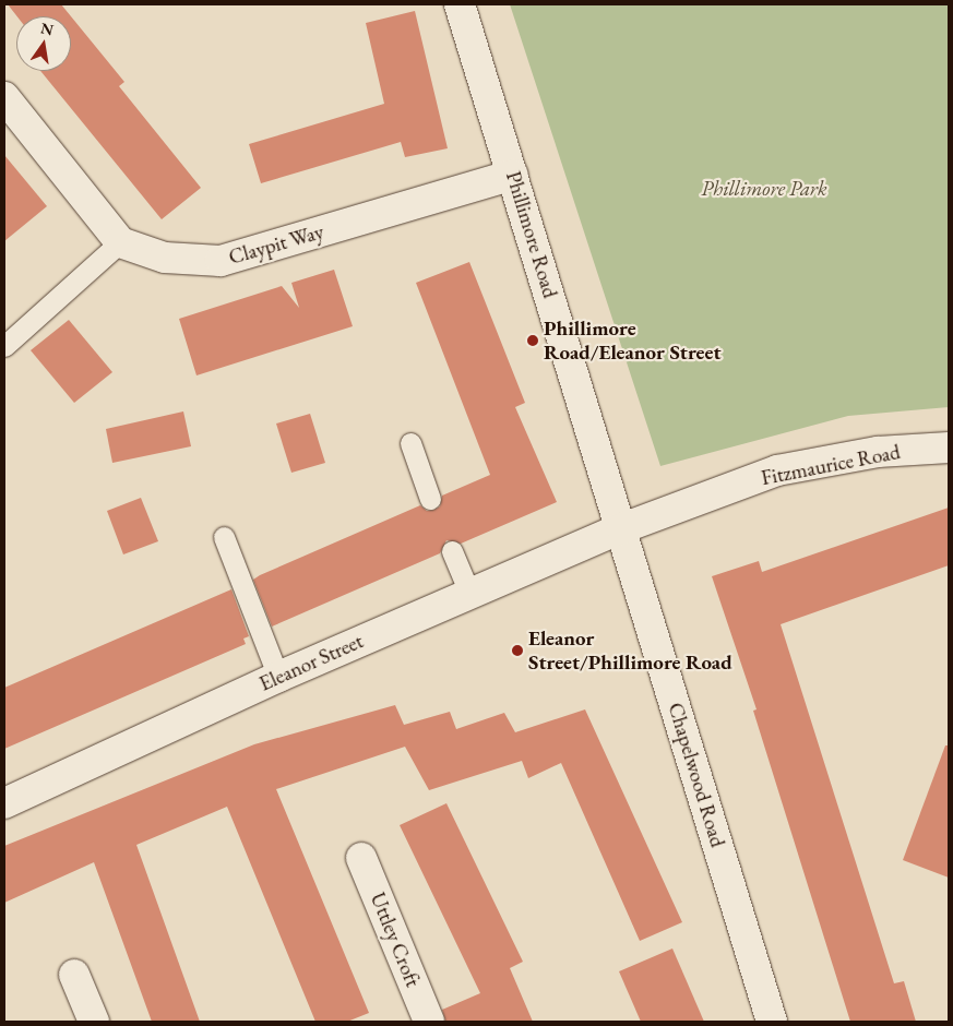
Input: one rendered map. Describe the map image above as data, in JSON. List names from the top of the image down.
{
  "streets": {
    "street": [
      "Phillimore Road",
      "Claypit Way",
      "Fitzmaurice Road",
      "Eleanor Street",
      "Chapelwood Road",
      "Uttley Croft"
    ]
  },
  "crossings": [
    ["Phillimore Road", "Claypit Way"],
    ["Phillimore Road", "Fitzmaurice Road"],
    ["Phillimore Road", "Eleanor Street"],
    ["Phillimore Road", "Chapelwood Road"],
    ["Fitzmaurice Road", "Eleanor Street"],
    ["Fitzmaurice Road", "Chapelwood Road"],
    ["Eleanor Street", "Chapelwood Road"]
  ],
  "parks": ["Phillimore Park"],
  "places": ["Phillimore Road/Eleanor Street", "Eleanor Street/Phillimore Road"],
  "north": "top"
}
